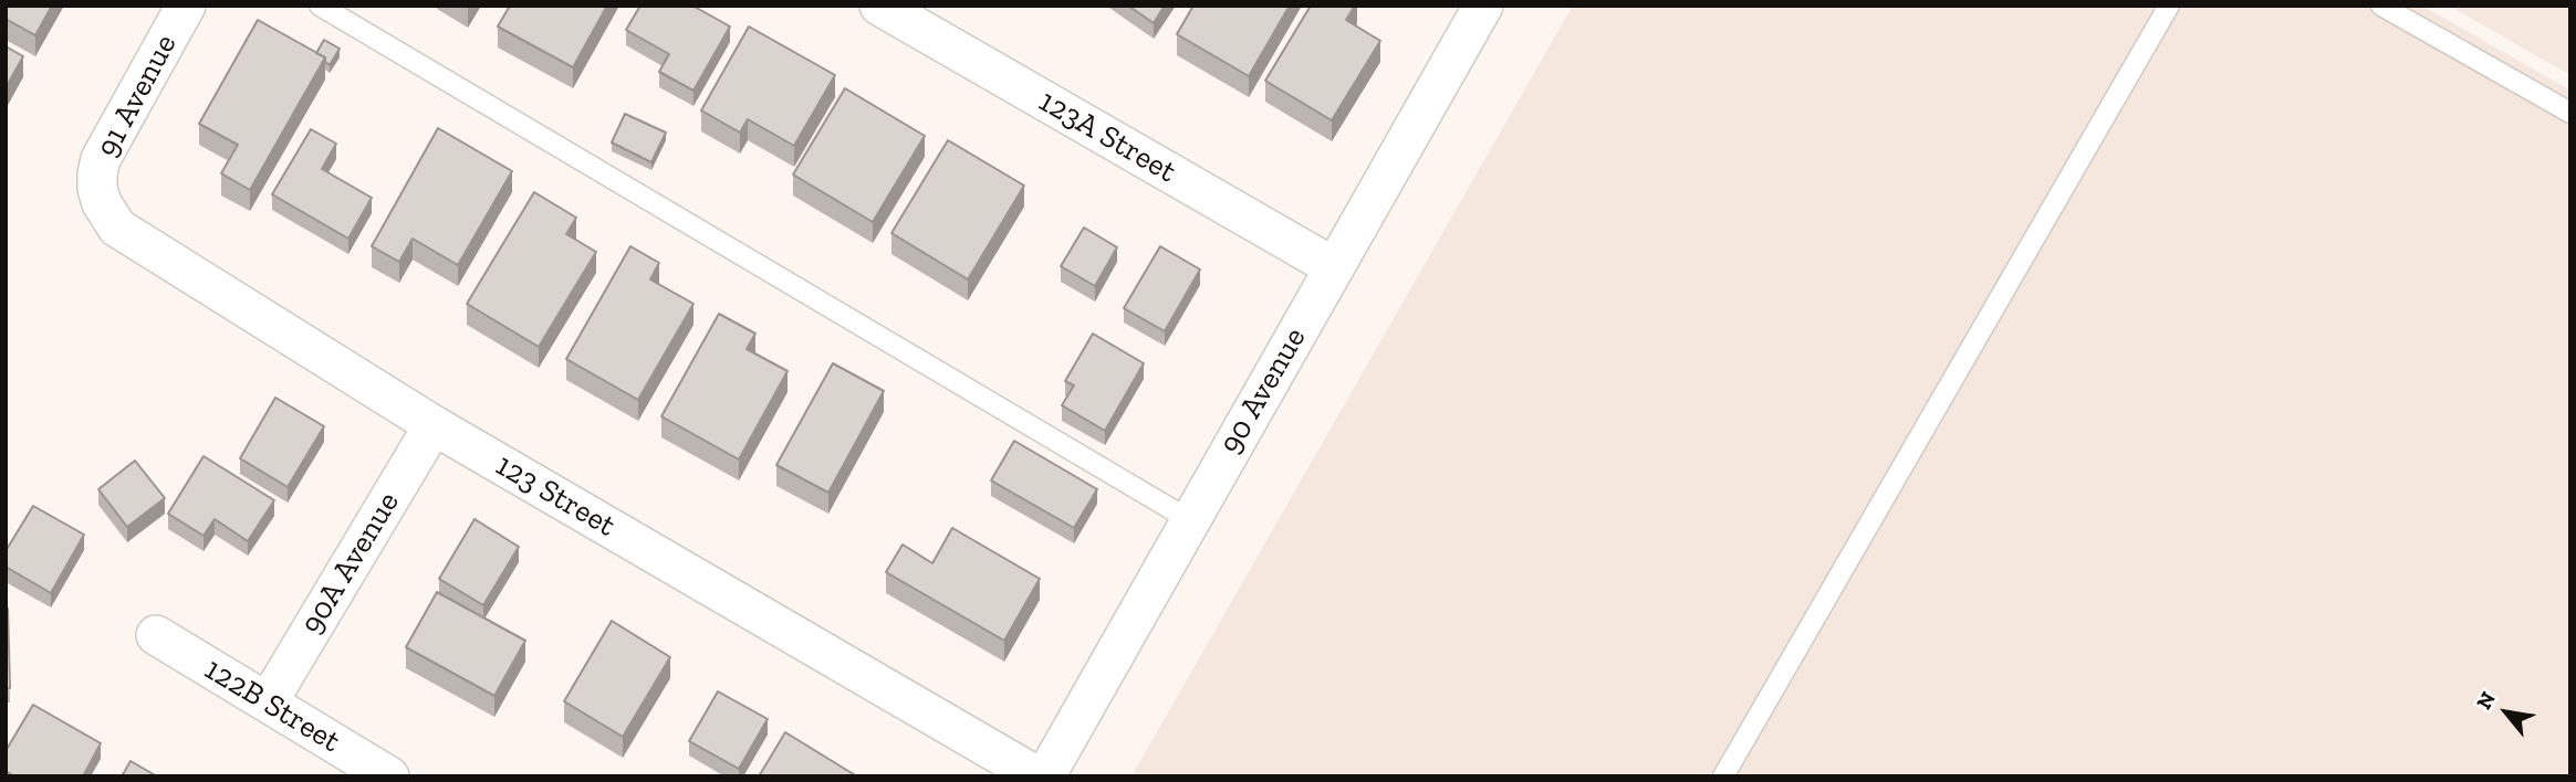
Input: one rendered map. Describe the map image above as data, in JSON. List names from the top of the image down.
{
  "streets": {
    "street": [
      "91 Avenue",
      "123A Street",
      "90 Avenue",
      "123 Street",
      "90A Avenue",
      "122B Street"
    ]
  },
  "crossings": [
    ["91 Avenue", "123 Street"],
    ["123A Street", "90 Avenue"],
    ["123 Street", "90A Avenue"],
    ["90A Avenue", "122B Street"]
  ],
  "north": "top left"
}
